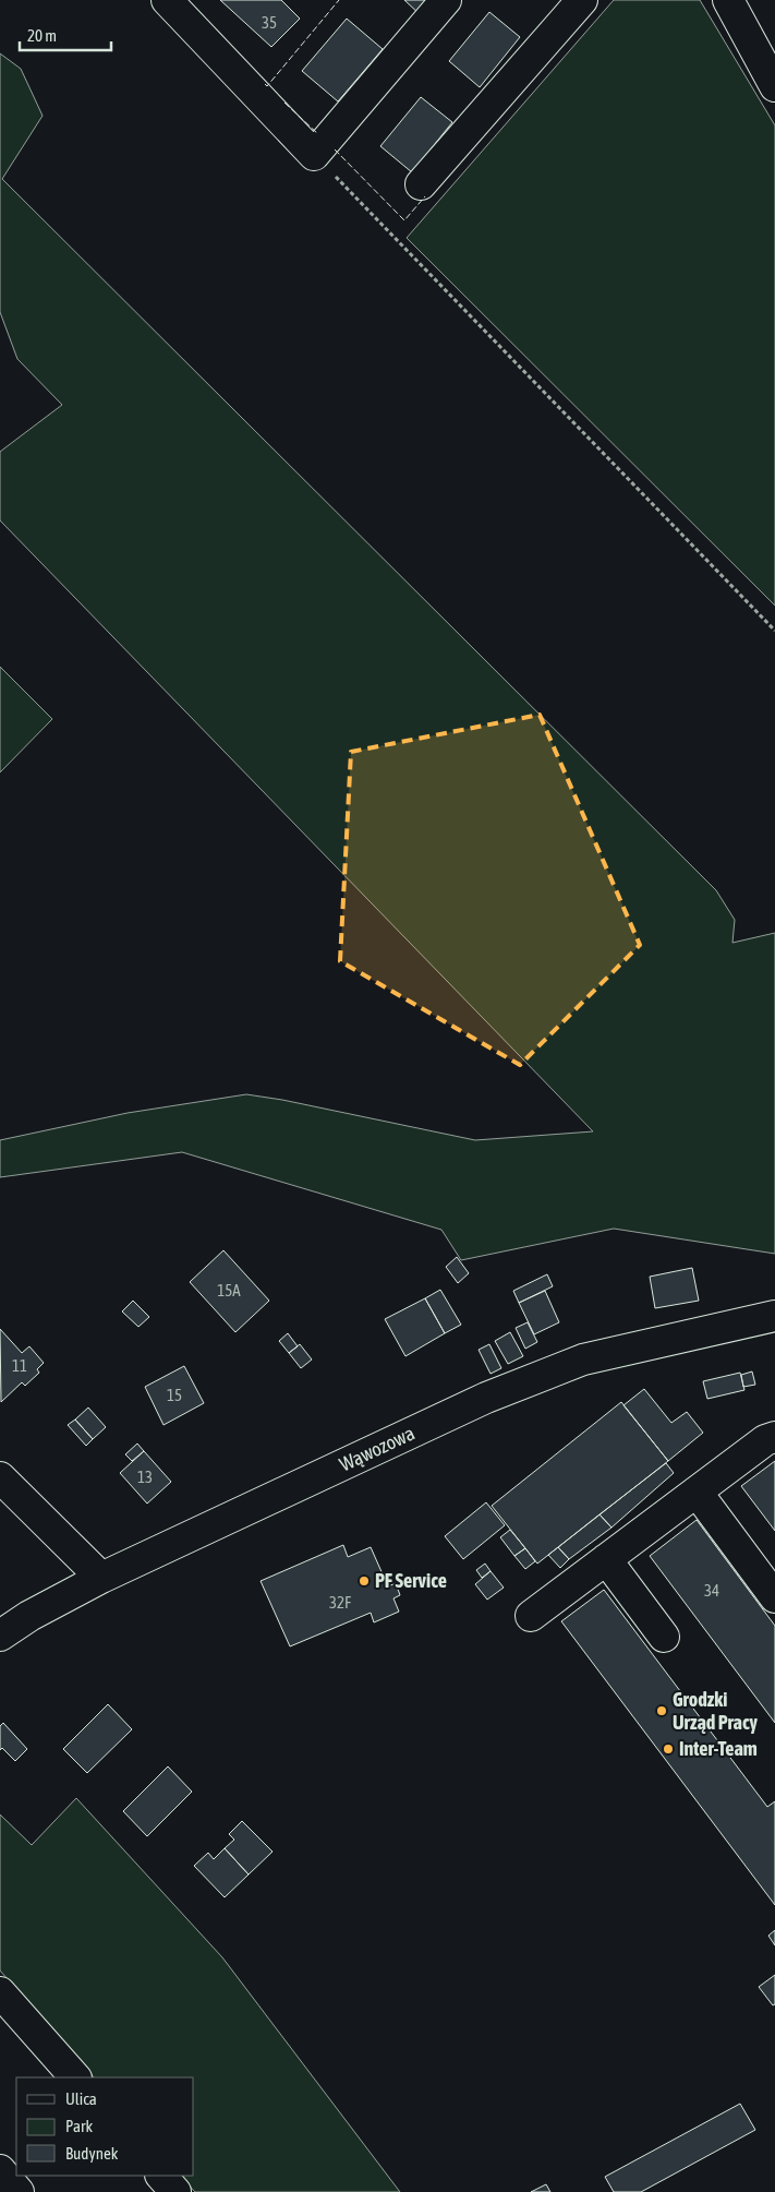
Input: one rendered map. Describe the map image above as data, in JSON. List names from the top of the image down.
{
  "streets": {
    "street": ["Wąwozowa"]
  },
  "places": ["PF Service", "Grodzki Urząd Pracy", "Inter-Team"],
  "house_numbers": [
    "35",
    "15A",
    "11",
    "15",
    "13",
    "34",
    "32F"
  ],
  "legend": ["Ulica", "Park", "Budynek"],
  "scale_bar": "20 m"
}
